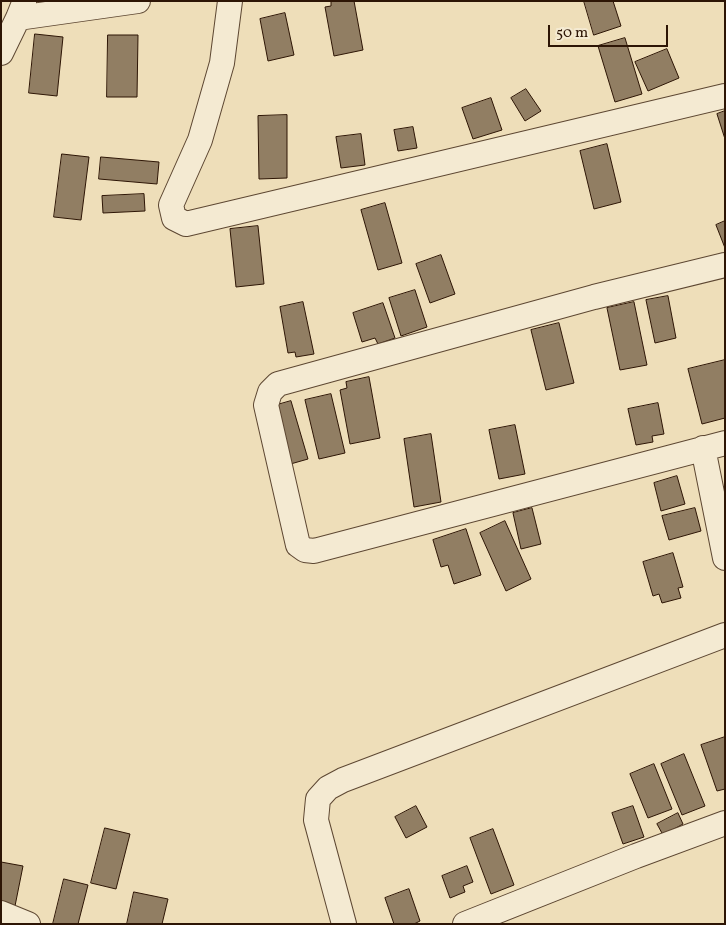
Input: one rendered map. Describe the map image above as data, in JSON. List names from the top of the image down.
{
  "scale_bar": "50 m"
}
